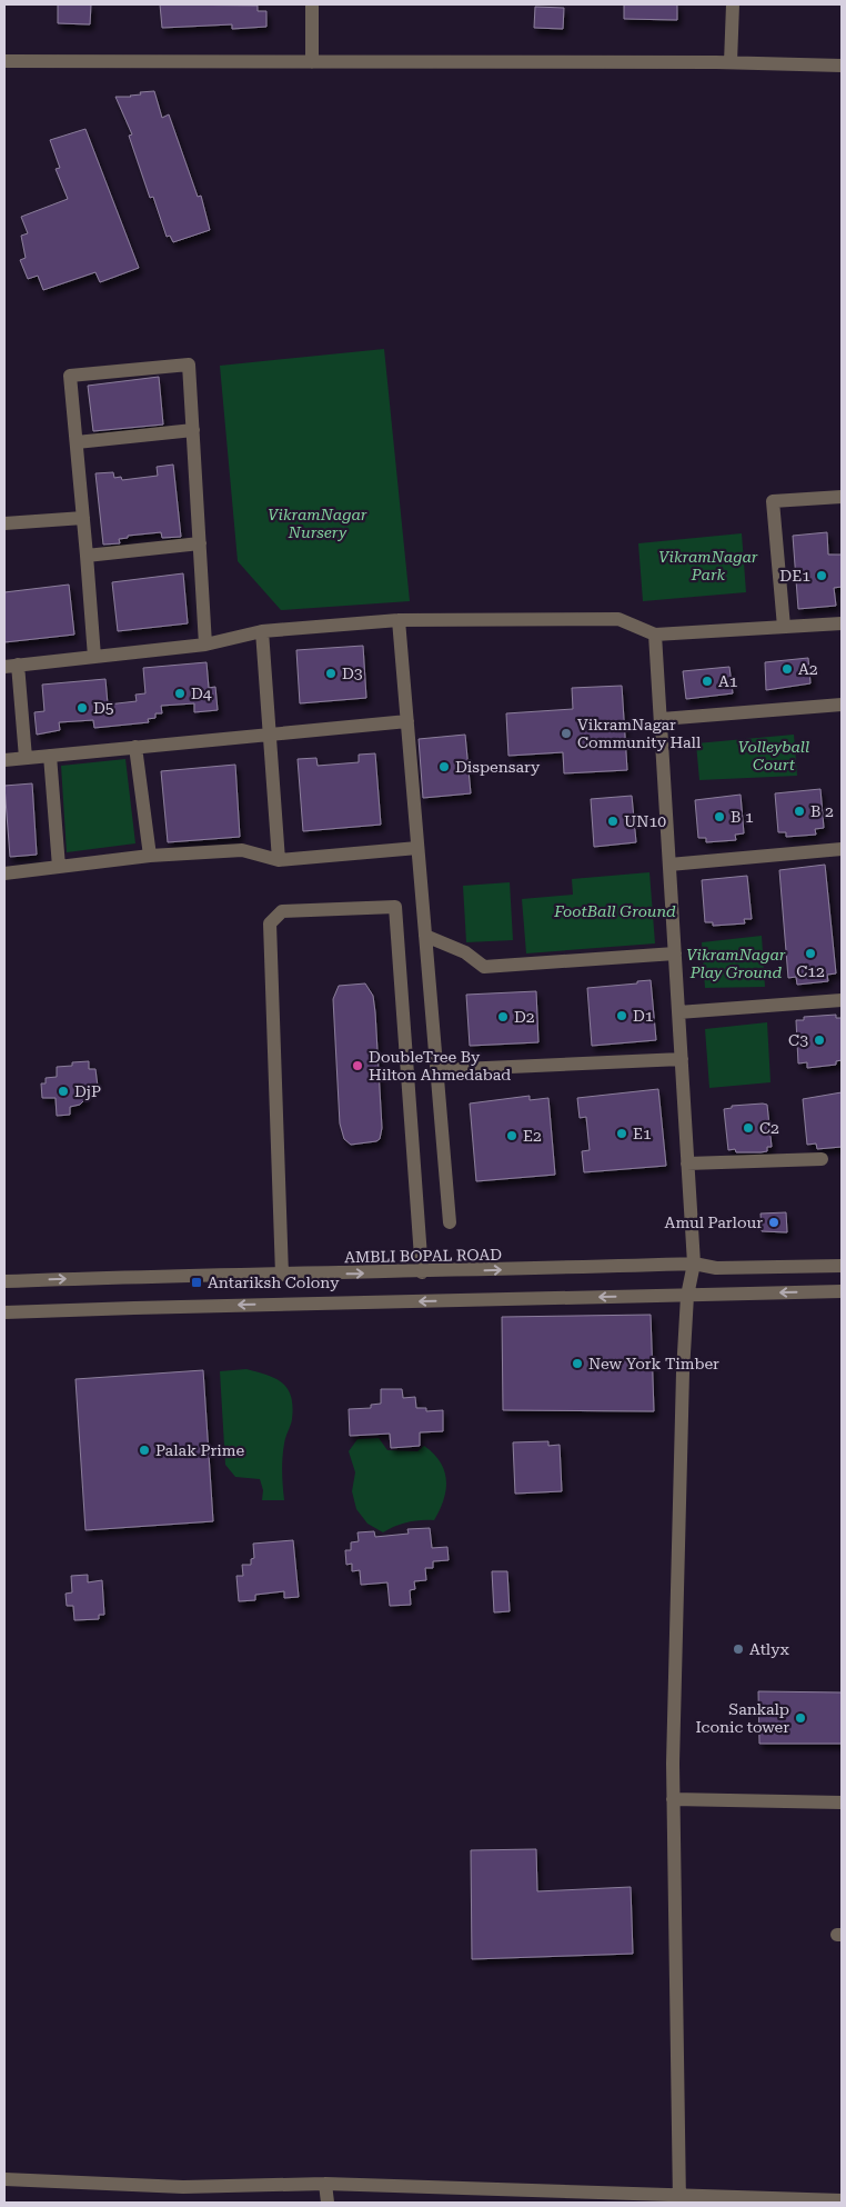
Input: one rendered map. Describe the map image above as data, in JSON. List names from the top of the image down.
{
  "streets": {
    "street": ["AMBLI BOPAL ROAD"]
  },
  "parks": [
    "VikramNagar Nursery",
    "VikramNagar Park",
    "Volleyball Court",
    "FootBall Ground",
    "VikramNagar Play Ground"
  ],
  "places": {
    "other": [
      "DE1",
      "A2",
      "D3",
      "A1",
      "D4",
      "D5",
      "VikramNagar Community Hall",
      "Dispensary",
      "B 2",
      "B 1",
      "UN10",
      "C12",
      "D1",
      "D2",
      "C3",
      "DoubleTree By Hilton Ahmedabad",
      "DjP",
      "C2",
      "E1",
      "E2",
      "Amul Parlour",
      "New York Timber",
      "Palak Prime",
      "Atlyx",
      "Sankalp Iconic tower"
    ],
    "transit": ["Antariksh Colony"]
  }
}
